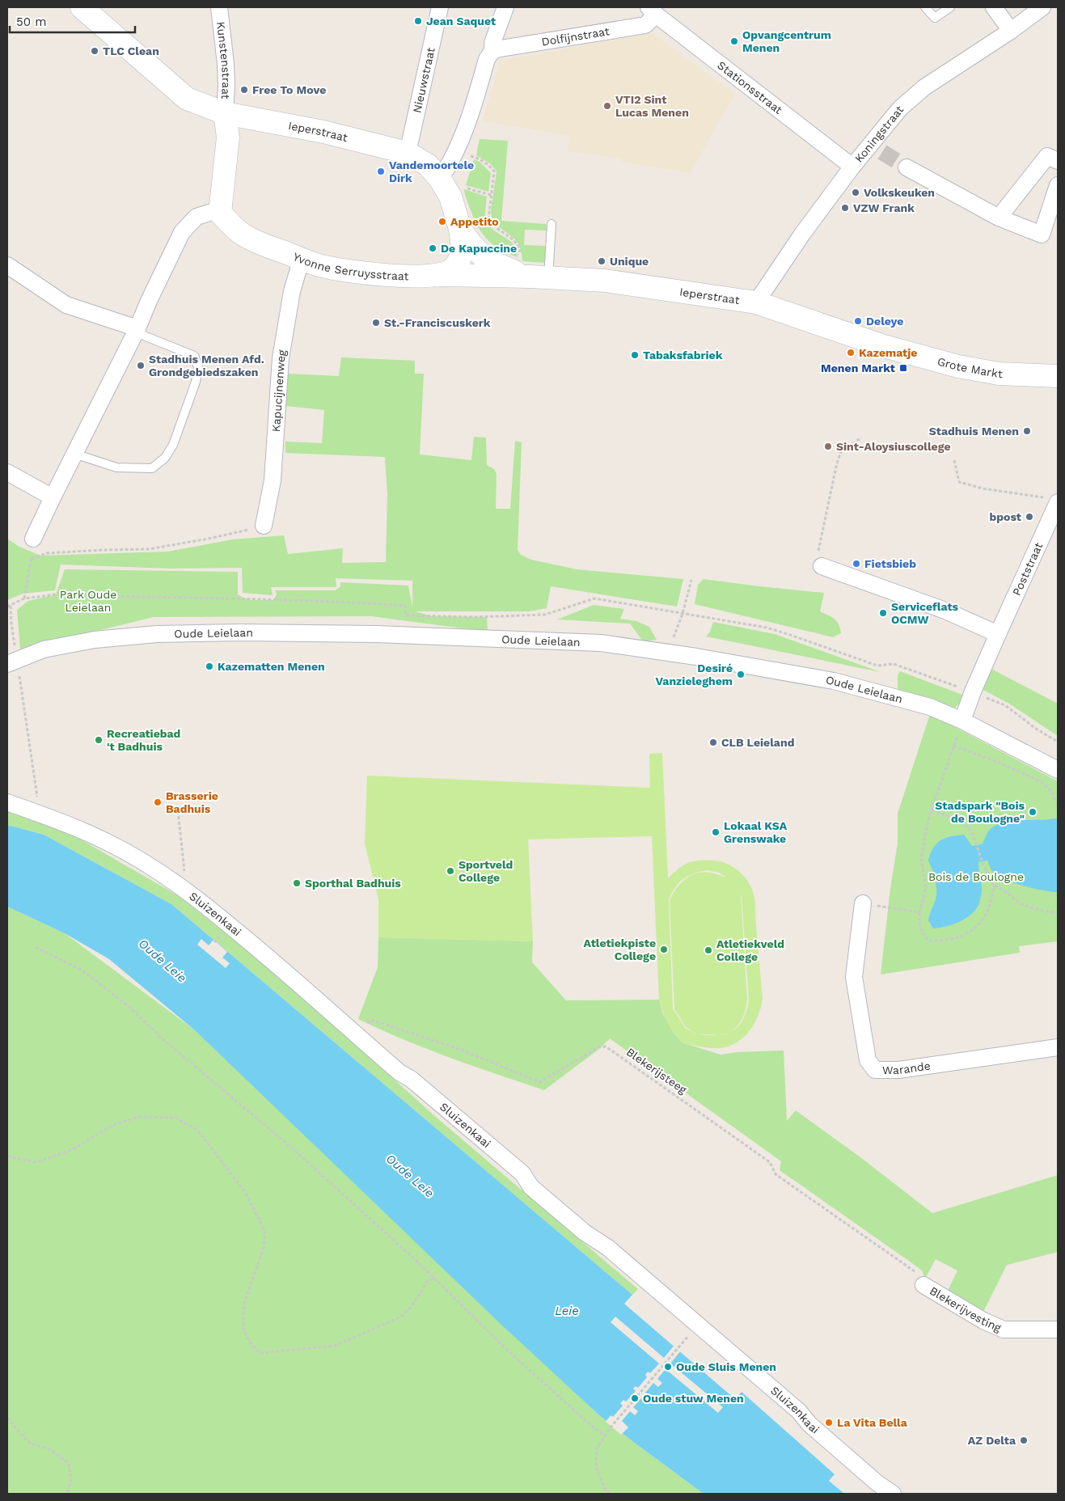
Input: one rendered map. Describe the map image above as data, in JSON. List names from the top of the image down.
{
  "streets": {
    "street": [
      "Dolfijnstraat",
      "Kunstenstraat",
      "Nieuwstraat",
      "Stationsstraat",
      "Ieperstraat",
      "Koningstraat",
      "Yvonne Serruysstraat",
      "Grote Markt",
      "Kapucijnenweg",
      "Poststraat",
      "Oude Leielaan",
      "Sluizenkaai",
      "Warande",
      "Blekerijvesting"
    ],
    "path": ["Blekerijsteeg"]
  },
  "crossings": [
    ["Dolfijnstraat", "Stationsstraat"],
    ["Kunstenstraat", "Ieperstraat"],
    ["Nieuwstraat", "Ieperstraat"],
    ["Stationsstraat", "Koningstraat"],
    ["Ieperstraat", "Koningstraat"],
    ["Ieperstraat", "Yvonne Serruysstraat"],
    ["Ieperstraat", "Grote Markt"],
    ["Yvonne Serruysstraat", "Kapucijnenweg"],
    ["Poststraat", "Oude Leielaan"],
    ["Sluizenkaai", "Blekerijsteeg"],
    ["Blekerijsteeg", "Blekerijvesting"]
  ],
  "water": ["Oude Leie", "Leie"],
  "parks": ["Park Oude Leielaan", "Bois de Boulogne"],
  "places": {
    "other": [
      "Jean Saquet",
      "Opvangcentrum Menen",
      "TLC Clean",
      "Free To Move",
      "VTI2 Sint Lucas Menen",
      "Vandemoortele Dirk",
      "Volkskeuken",
      "VZW Frank",
      "Appetito",
      "De Kapuccine",
      "Unique",
      "Deleye",
      "St.-Franciscuskerk",
      "Kazematje",
      "Tabaksfabriek",
      "Stadhuis Menen Afd. Grondgebiedszaken",
      "Stadhuis Menen",
      "Sint-Aloysiuscollege",
      "bpost",
      "Fietsbieb",
      "Serviceflats OCMW",
      "Kazematten Menen",
      "Desiré Vanzieleghem",
      "Recreatiebad 't Badhuis",
      "CLB Leieland",
      "Brasserie Badhuis",
      "Stadspark \"Bois de Boulogne\"",
      "Lokaal KSA Grenswake",
      "Sportveld College",
      "Sporthal Badhuis",
      "Atletiekpiste College",
      "Atletiekveld College",
      "Oude Sluis Menen",
      "Oude stuw Menen",
      "La Vita Bella",
      "AZ Delta"
    ],
    "transit": ["Menen Markt"]
  },
  "scale_bar": "50 m"
}
